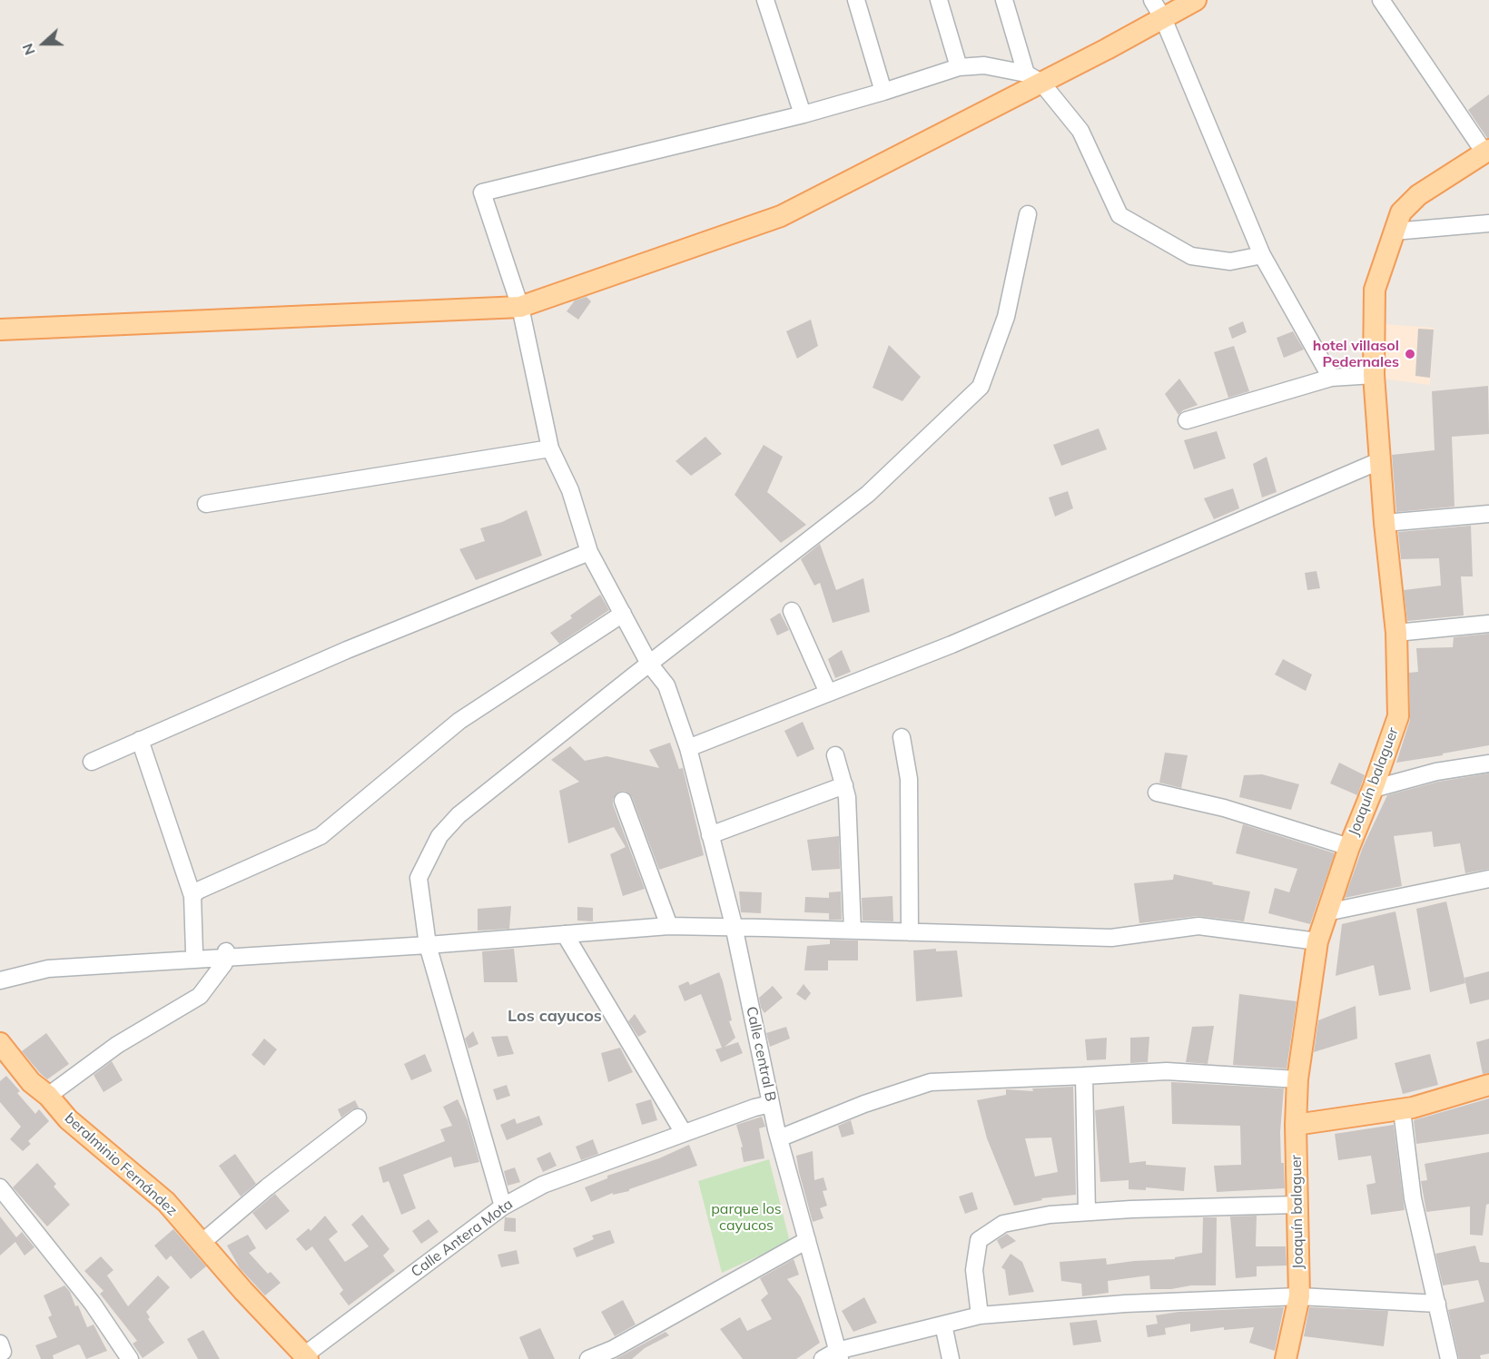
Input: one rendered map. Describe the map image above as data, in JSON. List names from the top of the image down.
{
  "streets": {
    "main road": ["Joaquín balaguer", "beralminio Fernández"],
    "street": ["Calle central B", "Calle Antera Mota"]
  },
  "crossings": [
    ["Calle central B", "Calle Antera Mota"],
    ["beralminio Fernández", "Calle Antera Mota"]
  ],
  "districts": ["Los cayucos"],
  "parks": ["parque los cayucos"],
  "places": ["hotel villasol Pedernales"],
  "north": "left"
}
